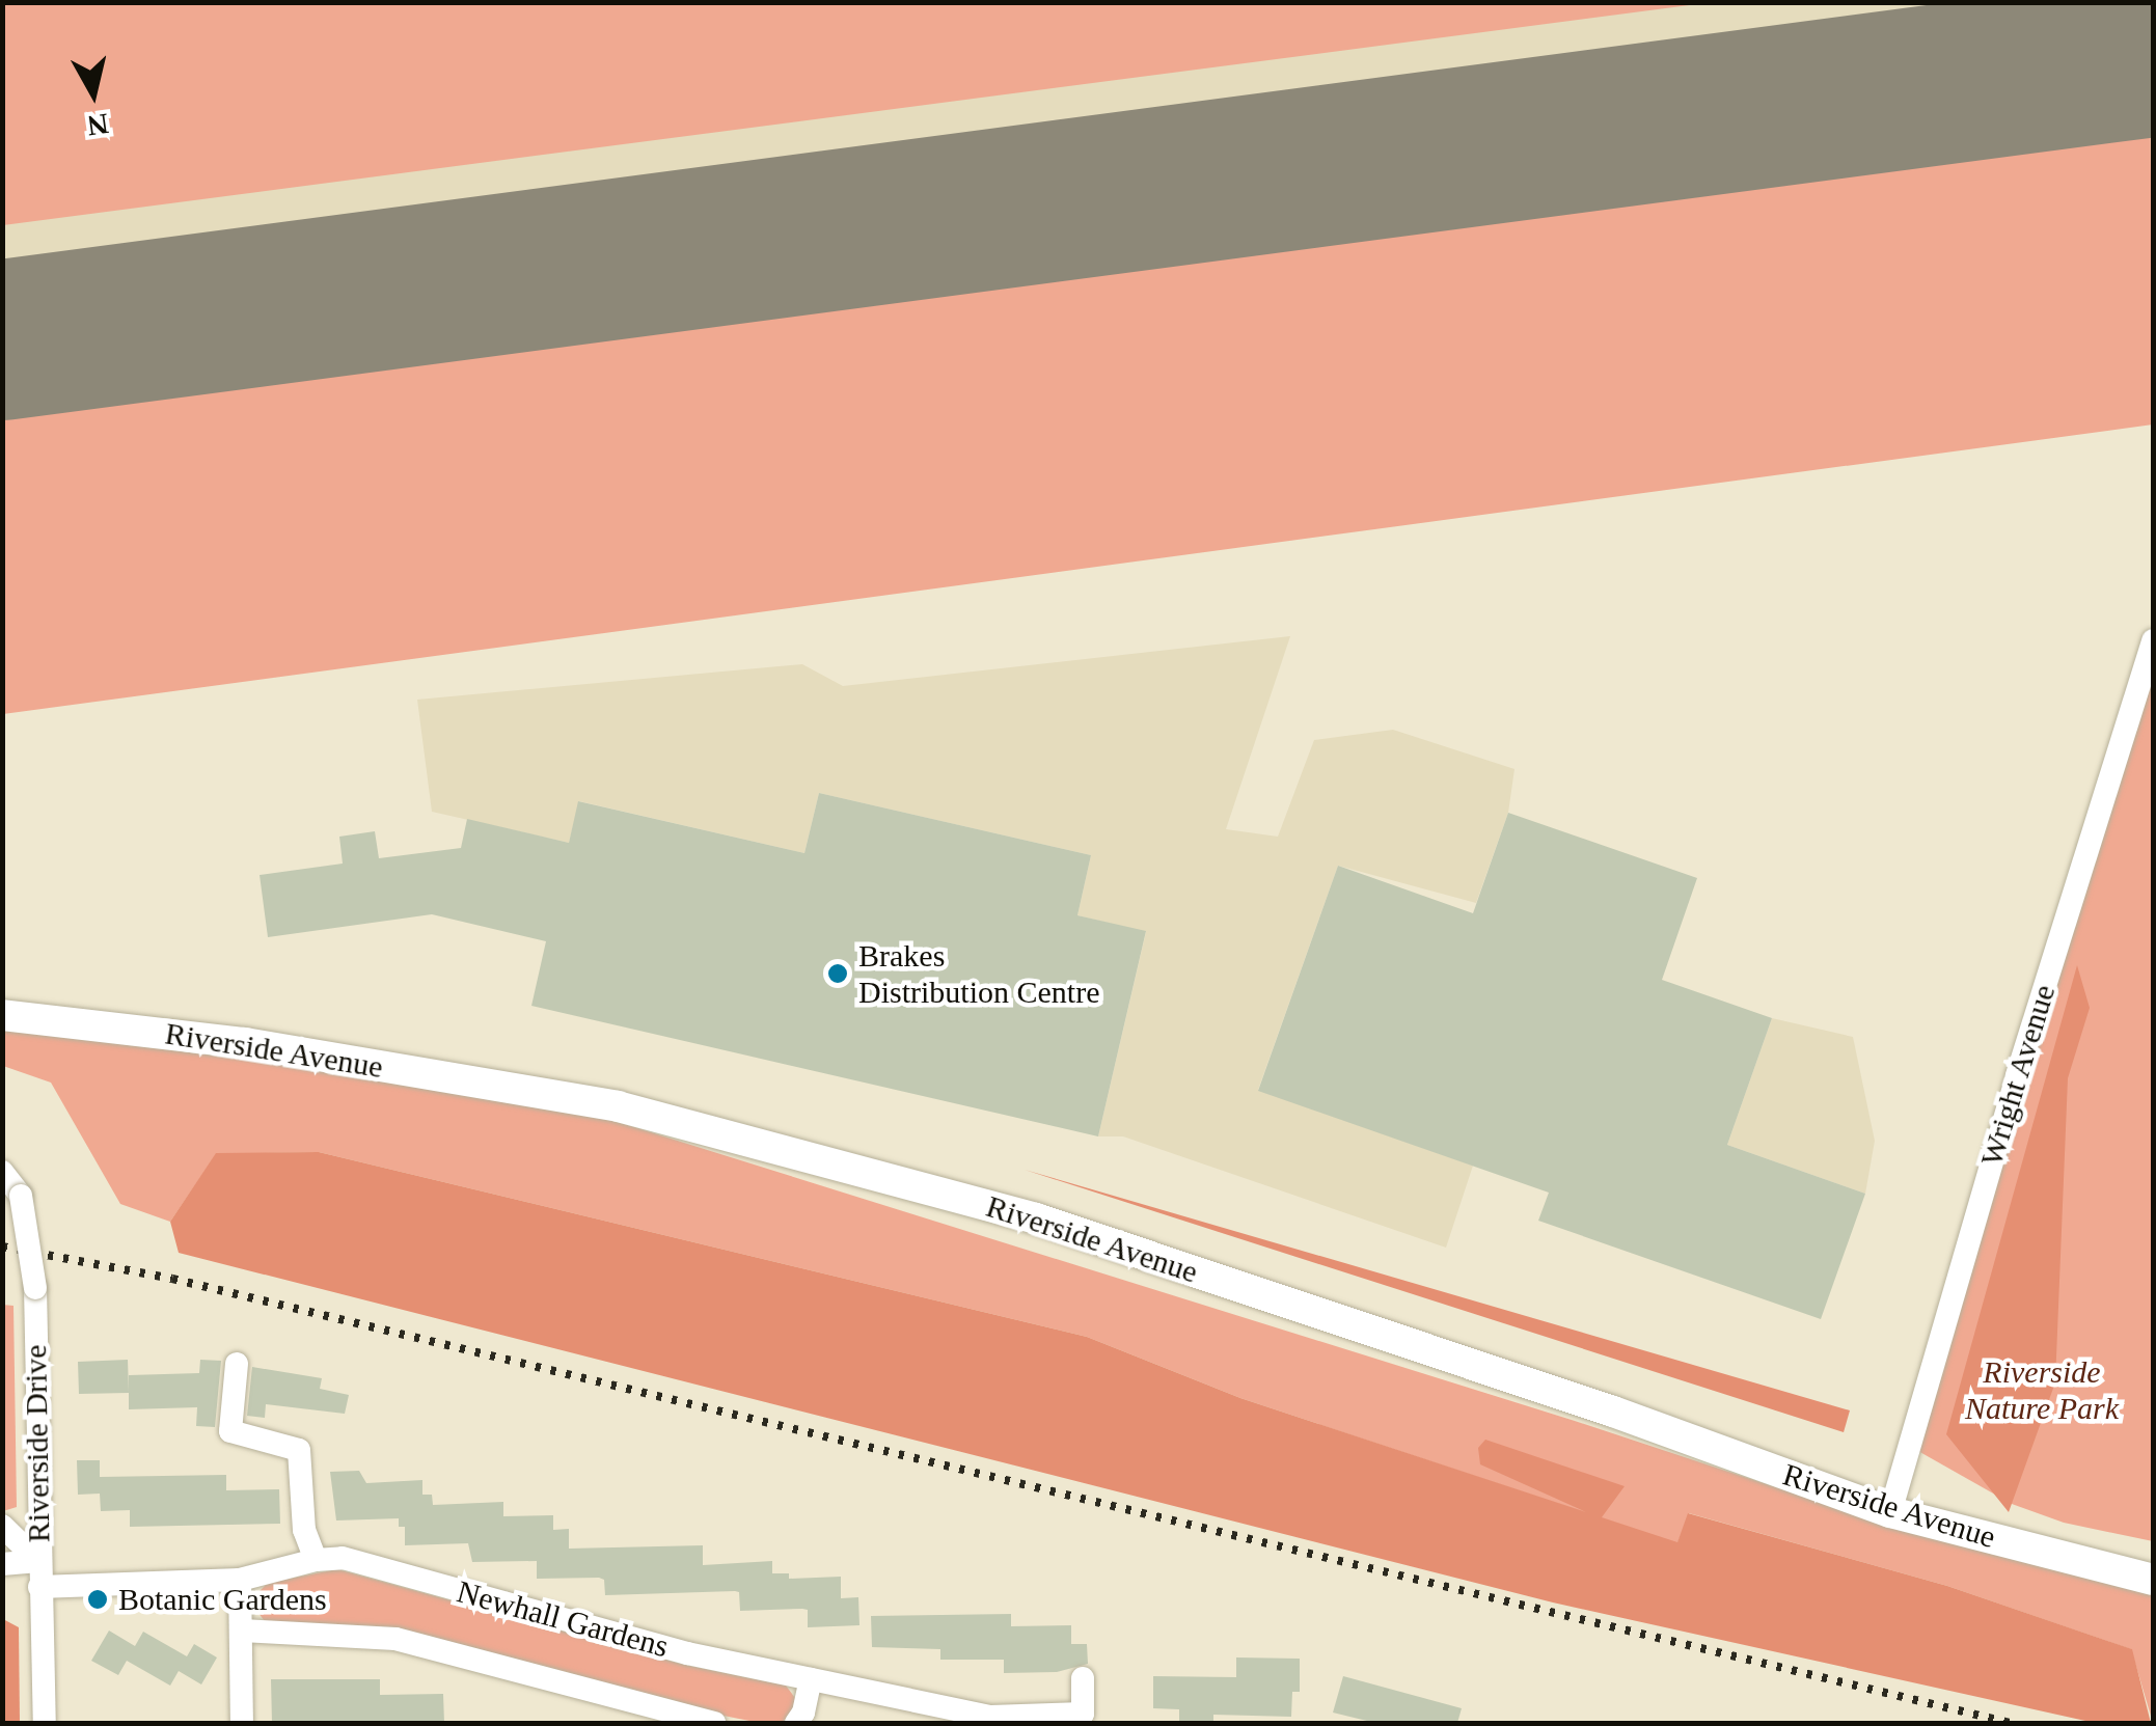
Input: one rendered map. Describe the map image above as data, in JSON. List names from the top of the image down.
{
  "streets": {
    "main road": ["Riverside Avenue"],
    "street": ["Wright Avenue", "Riverside Drive", "Newhall Gardens"]
  },
  "crossings": [
    ["Riverside Avenue", "Wright Avenue"],
    ["Riverside Drive", "Newhall Gardens"]
  ],
  "parks": ["Riverside Nature Park"],
  "places": ["Brakes Distribution Centre", "Botanic Gardens"],
  "north": "bottom"
}
